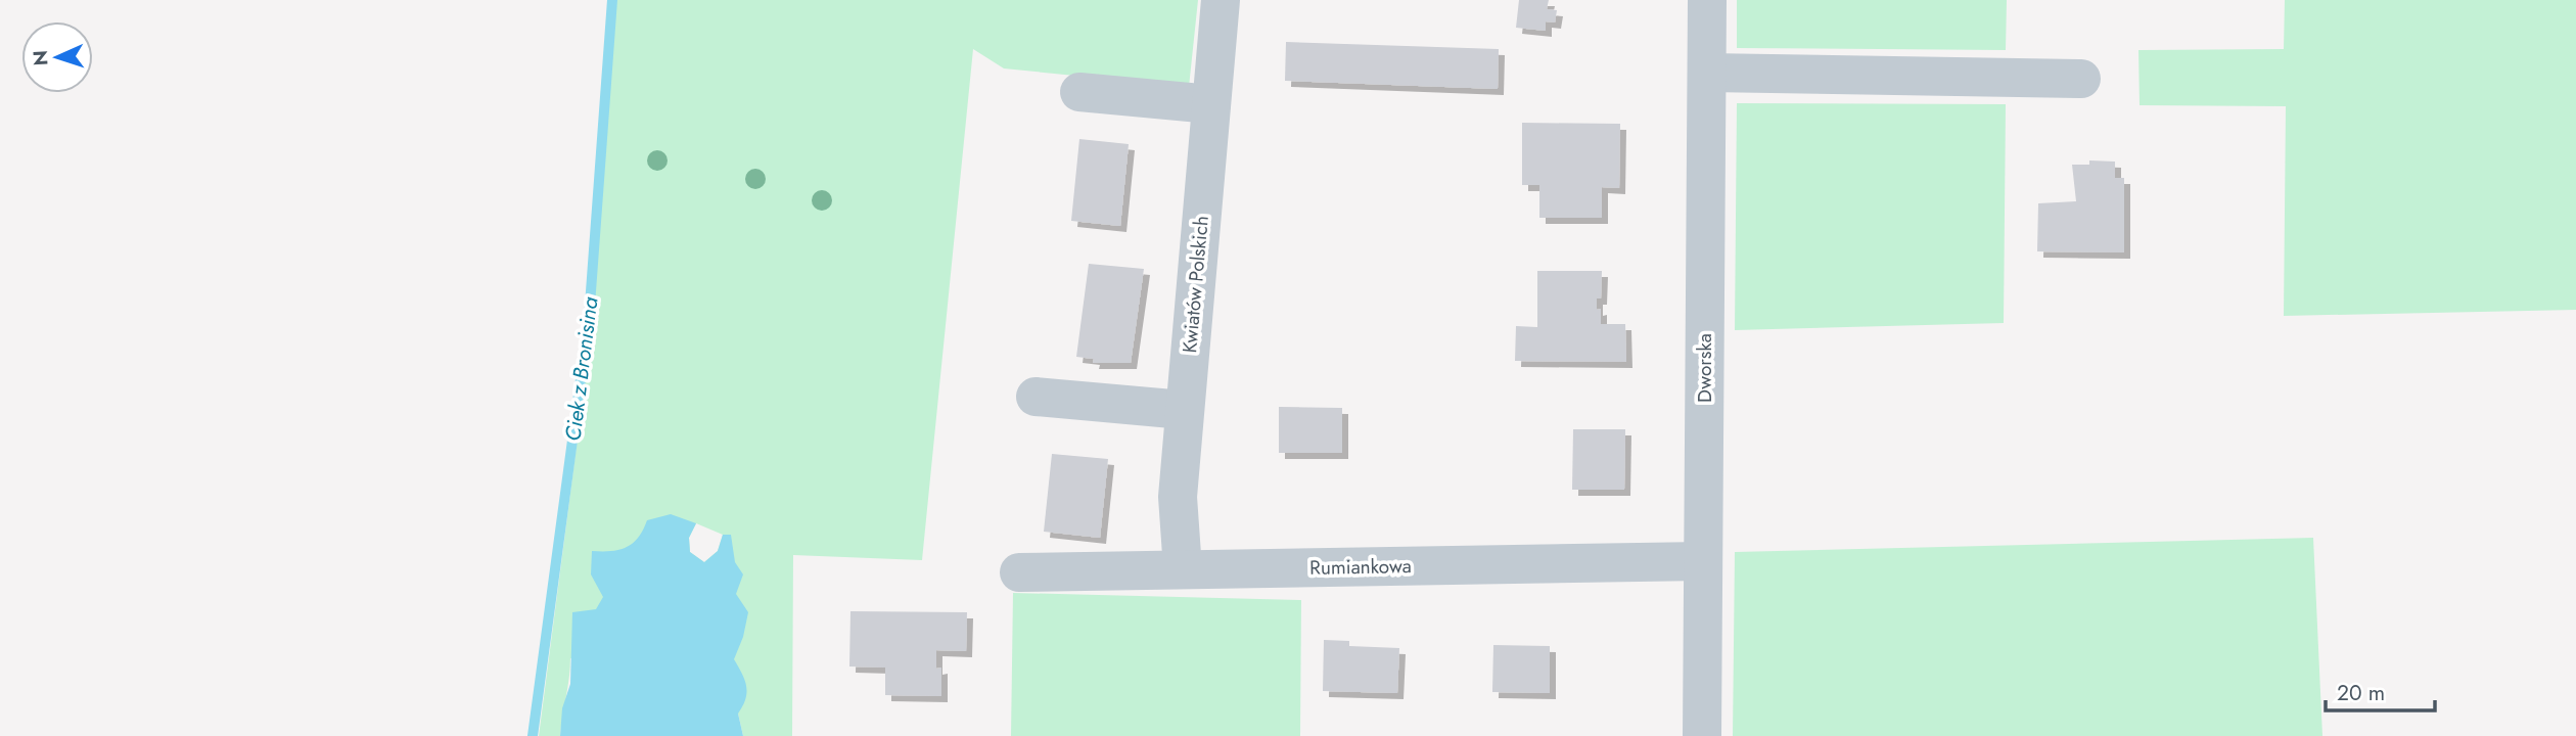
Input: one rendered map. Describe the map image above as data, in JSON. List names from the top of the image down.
{
  "streets": {
    "street": ["Kwiatów Polskich", "Dworska", "Rumiankowa"]
  },
  "crossings": [
    ["Kwiatów Polskich", "Rumiankowa"],
    ["Dworska", "Rumiankowa"]
  ],
  "water": ["Ciek z Bronisina"],
  "scale_bar": "20 m",
  "north": "left"
}
